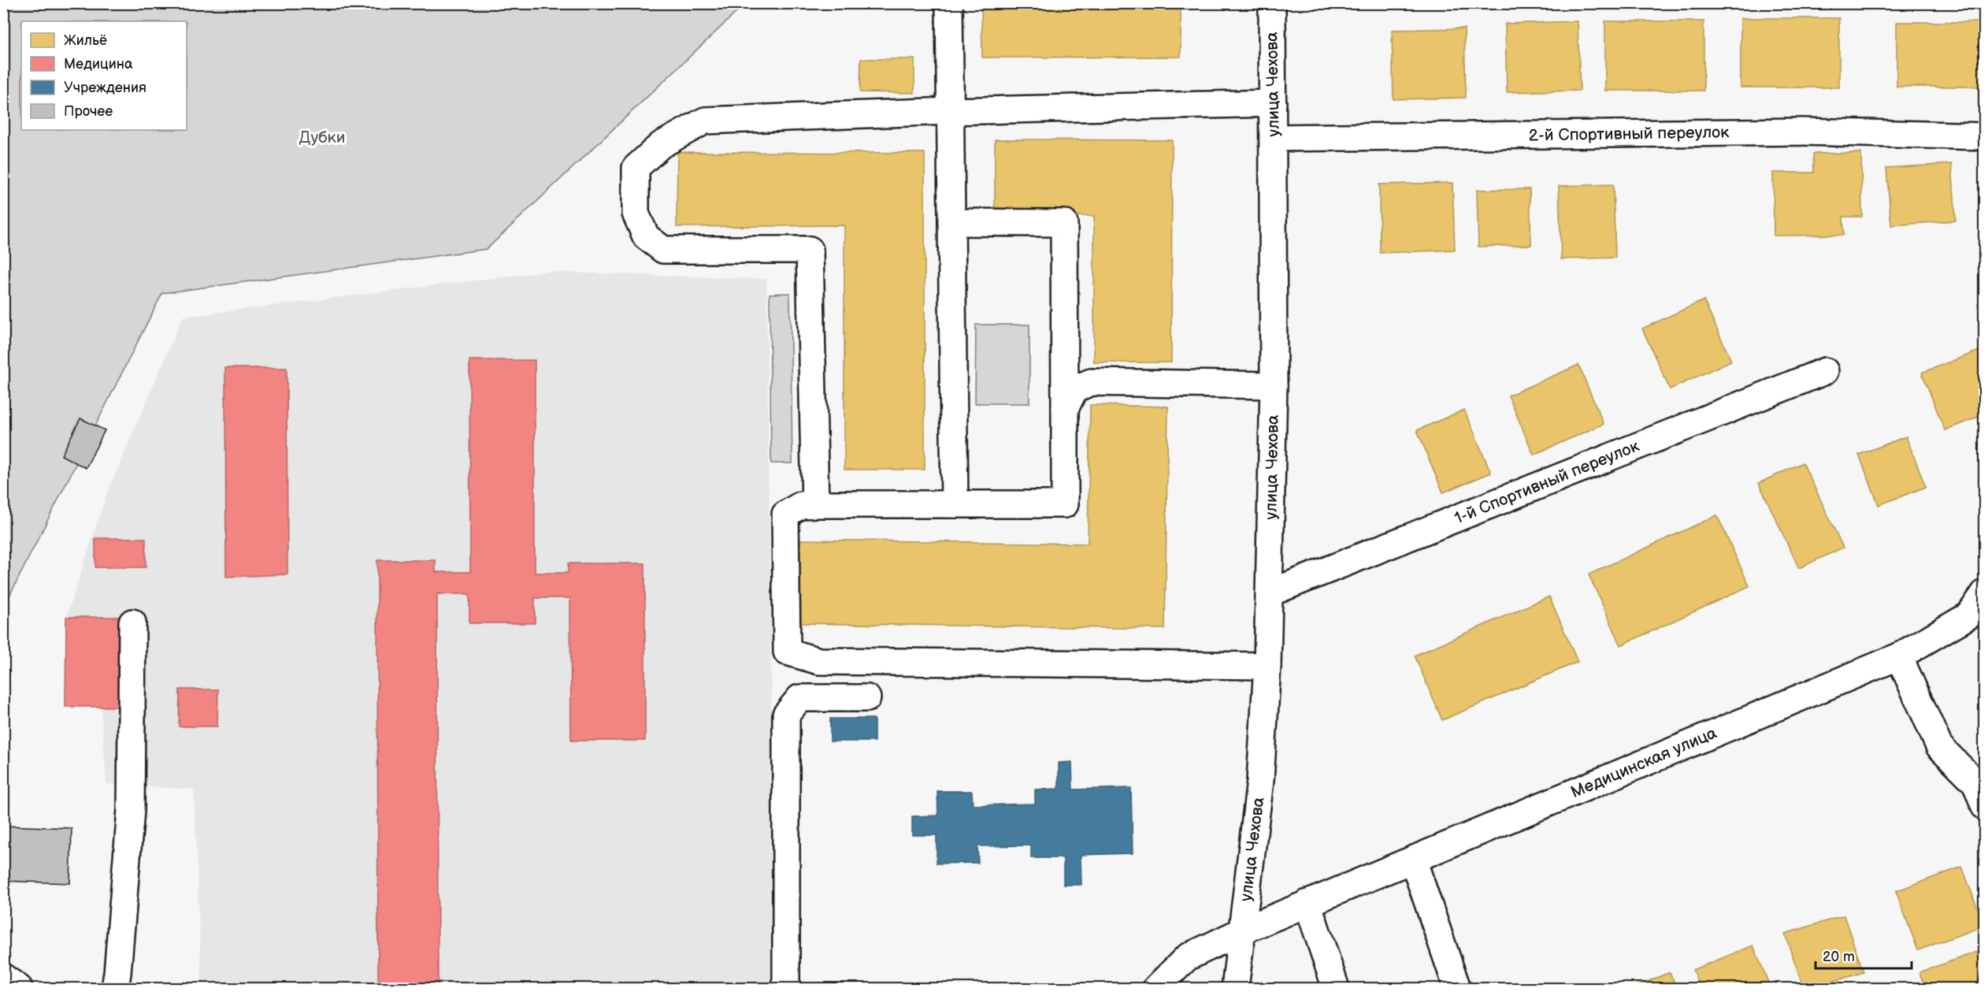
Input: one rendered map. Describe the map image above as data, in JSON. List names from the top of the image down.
{
  "streets": {
    "street": [
      "улица Чехова",
      "2-й Спортивный переулок",
      "1-й Спортивный переулок",
      "Медицинская улица"
    ]
  },
  "crossings": [
    ["улица Чехова", "2-й Спортивный переулок"],
    ["улица Чехова", "1-й Спортивный переулок"],
    ["улица Чехова", "Медицинская улица"]
  ],
  "parks": ["Дубки"],
  "legend": [
    "Жильё",
    "Медицина",
    "Учреждения",
    "Прочее"
  ],
  "scale_bar": "20 m"
}
